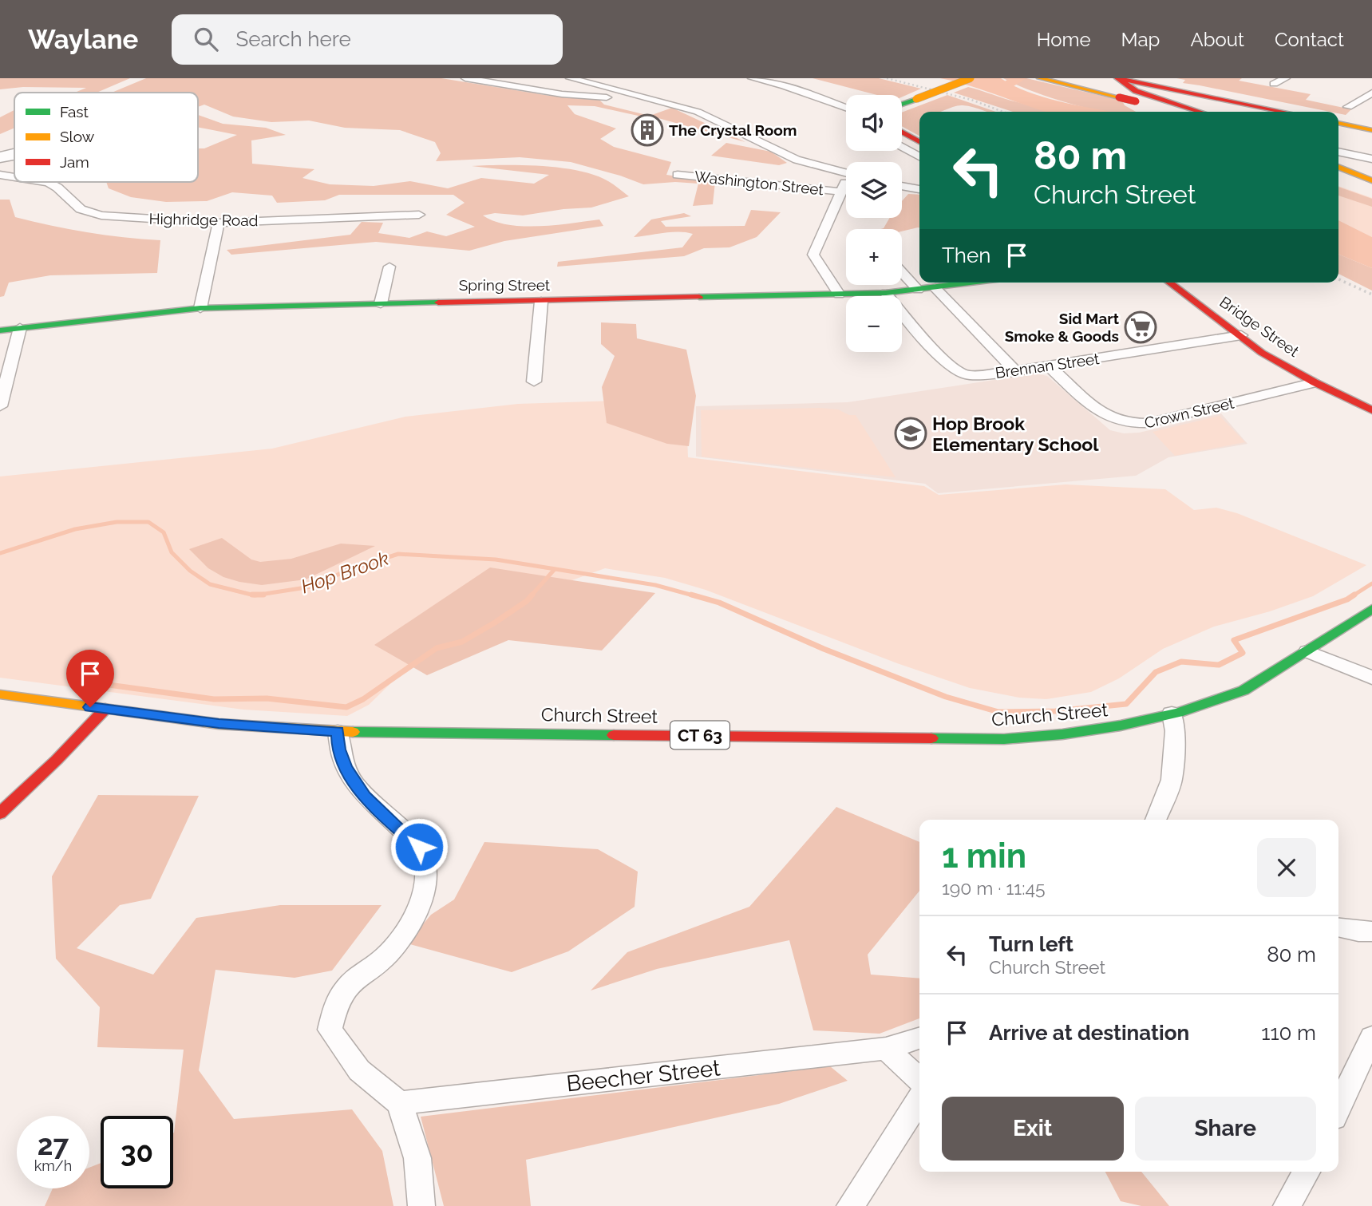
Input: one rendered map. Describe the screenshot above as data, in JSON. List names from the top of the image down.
{
  "streets": {
    "main road": [
      "Spring Street",
      "Bridge Street",
      "Church Street",
      "CT 63"
    ],
    "street": [
      "Washington Street",
      "Highridge Road",
      "Brennan Street",
      "Crown Street",
      "Beecher Street"
    ]
  },
  "crossings": [
    ["Spring Street", "Brennan Street"],
    ["Bridge Street", "Brennan Street"],
    ["Bridge Street", "Crown Street"],
    ["Brennan Street", "Crown Street"]
  ],
  "water": ["Hop Brook"],
  "places": {
    "building": ["The Crystal Room"],
    "supermarket": ["Sid Mart Smoke & Goods"],
    "school or university": ["Hop Brook Elementary School"]
  },
  "legend": ["Fast", "Slow", "Jam"],
  "page": {
    "header": "Waylane",
    "search": "Search here",
    "nav": [
      "Home",
      "Map",
      "About",
      "Contact"
    ],
    "map_buttons": ["+", "−"],
    "turn": ["80 m", "Church Street"],
    "then": "Then",
    "heading": ["1 min", "190 m · 11:45"],
    "list": [
      {
        "name": "Turn left",
        "note": "Church Street",
        "value": "80 m"
      },
      {
        "name": "Arrive at destination",
        "value": "110 m"
      }
    ],
    "buttons": ["Exit", "Share"],
    "speed": "27 km/h",
    "limit": "30"
  }
}
